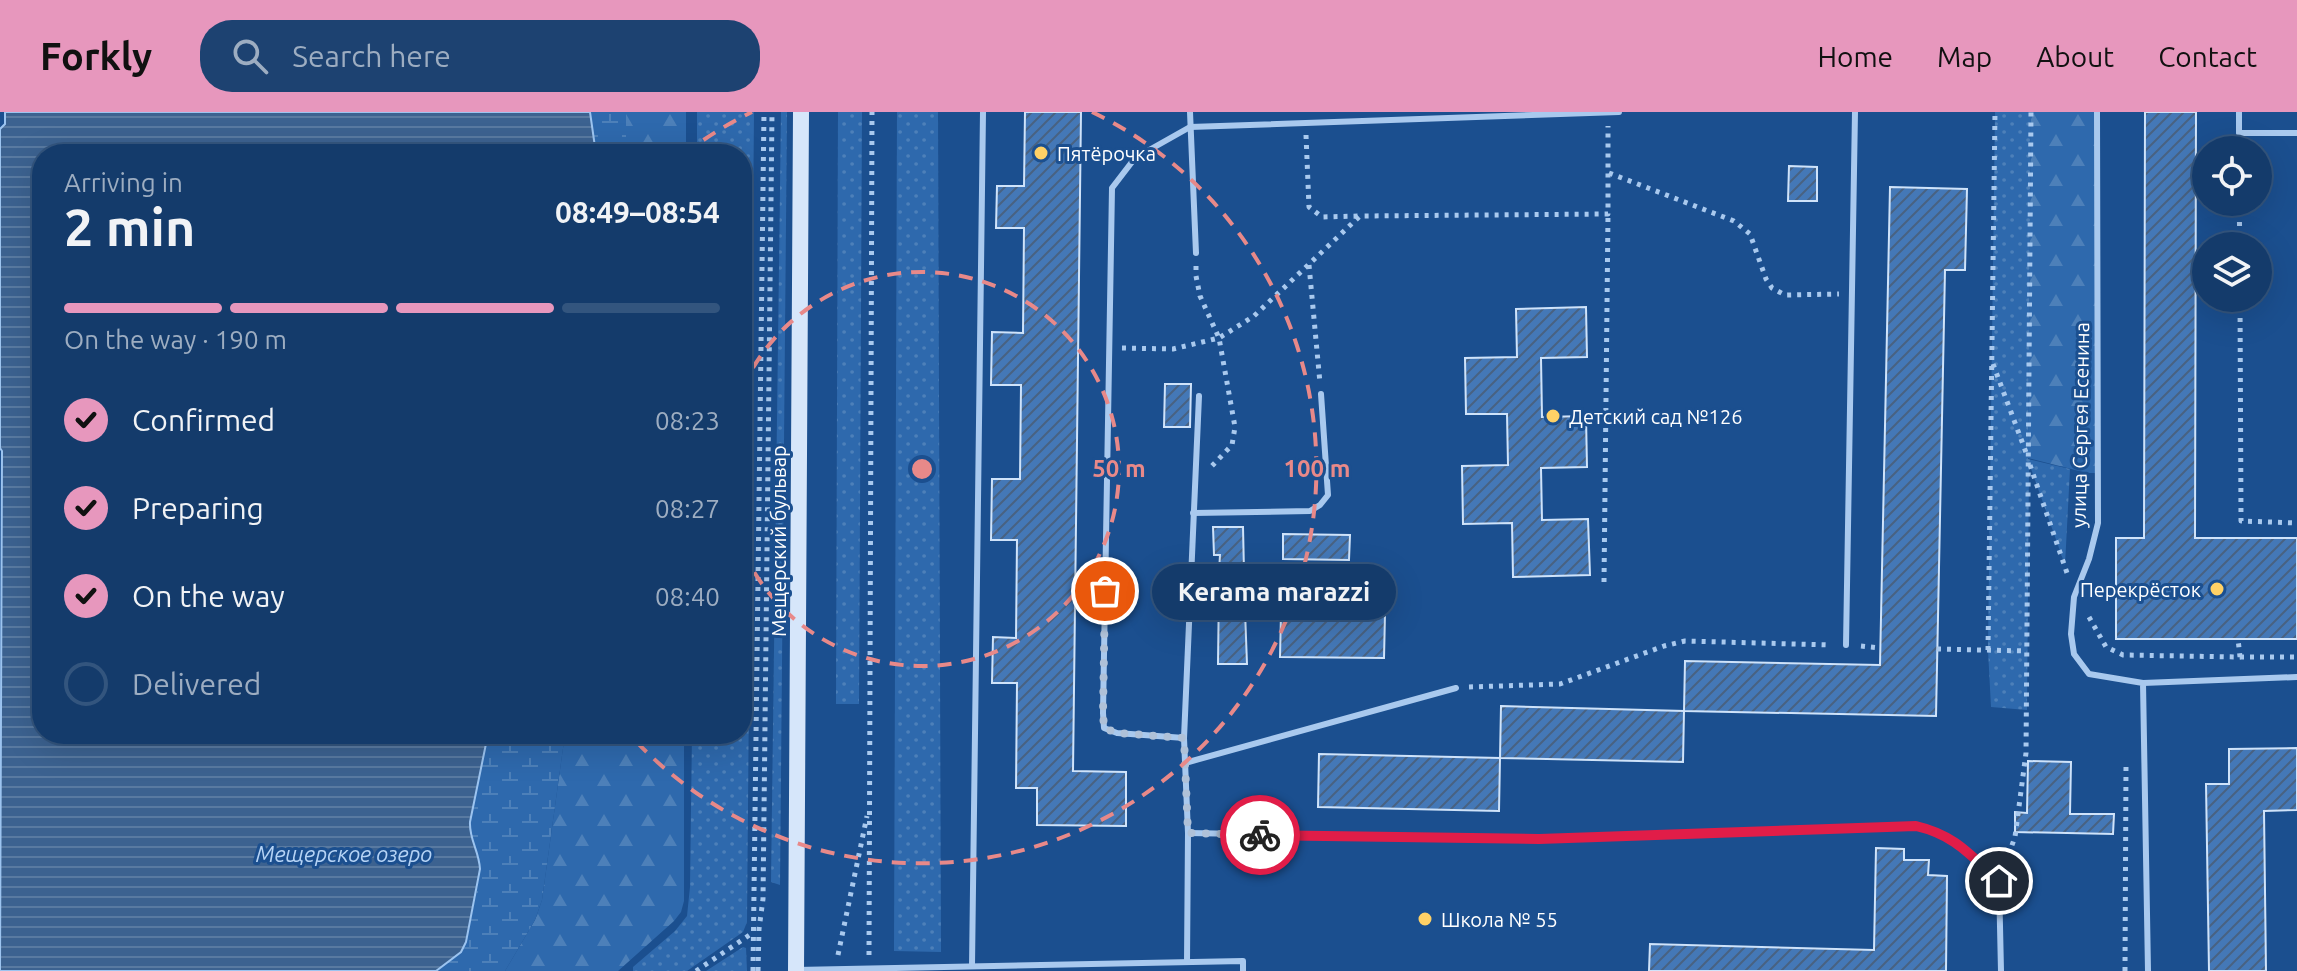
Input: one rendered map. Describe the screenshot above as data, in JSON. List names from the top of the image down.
{
  "streets": {
    "main road": ["Мещерский бульвар"],
    "lane": ["улица Сергея Есенина"]
  },
  "water": ["Мещерское озеро"],
  "places": [
    "Пятёрочка",
    "Детский сад №126",
    "Перекрёсток",
    "Kerama marazzi",
    "Школа № 55"
  ],
  "page": {
    "header": "Forkly",
    "search": "Search here",
    "nav": [
      "Home",
      "Map",
      "About",
      "Contact"
    ],
    "heading": ["2 min", "Arriving in", "08:49–08:54"],
    "bar": "On the way · 190 m",
    "list": [
      ["Confirmed", "08:23"],
      ["Preparing", "08:27"],
      ["On the way", "08:40"],
      "Delivered"
    ],
    "bubble": "Kerama marazzi"
  },
  "rings": ["50 m", "100 m"]
}
